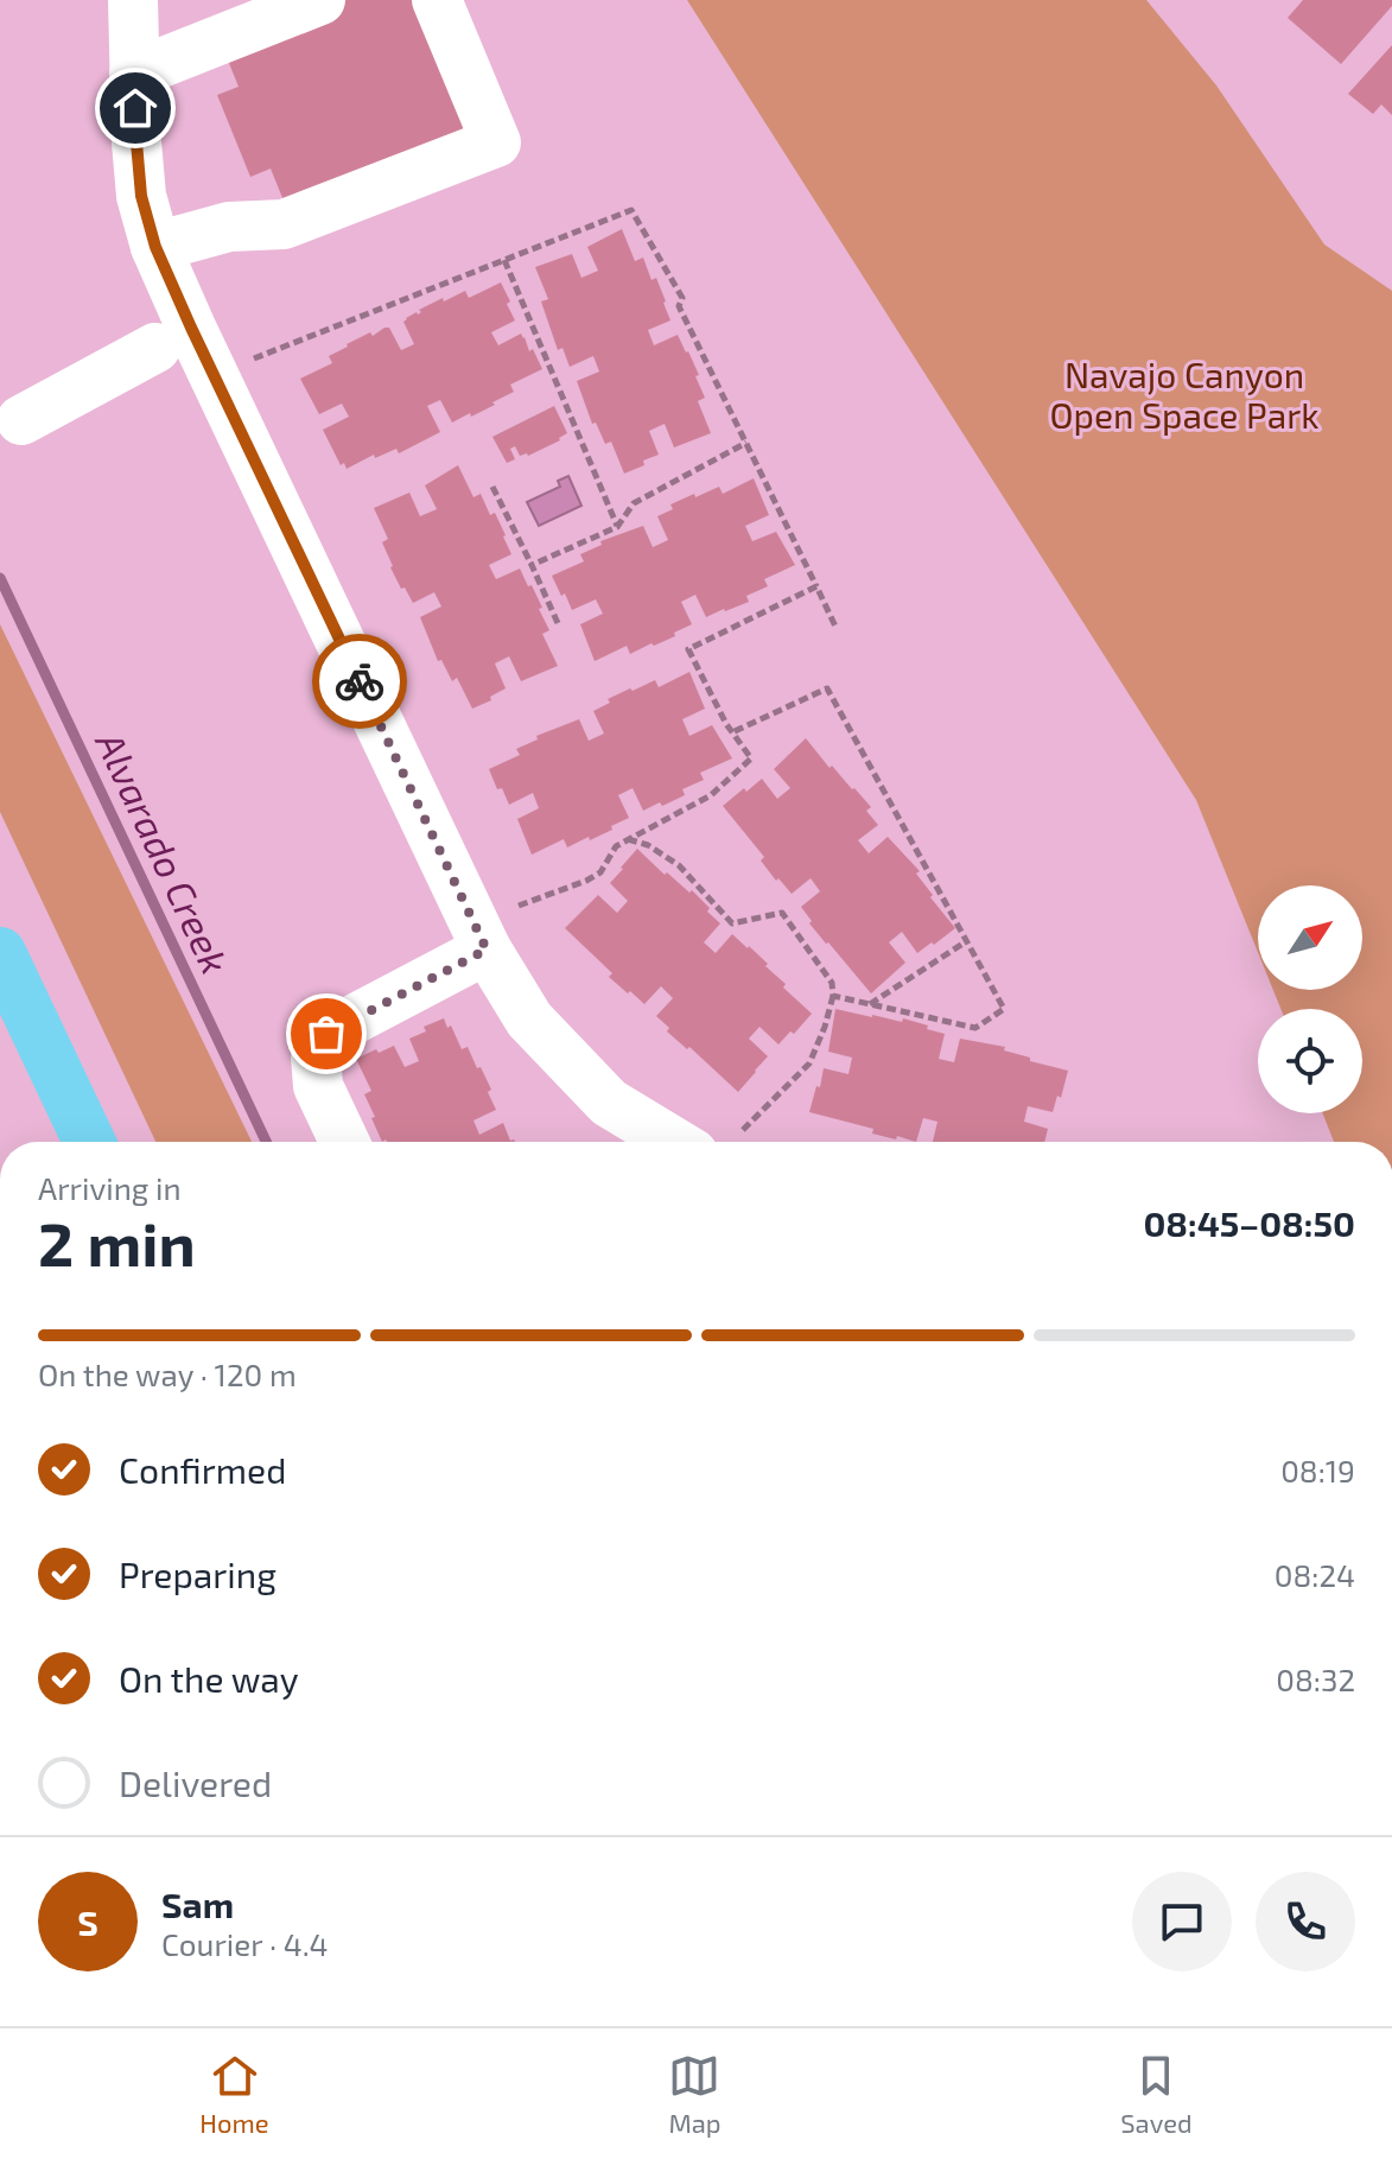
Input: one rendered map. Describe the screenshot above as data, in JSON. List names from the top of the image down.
{
  "water": ["Alvarado Creek"],
  "parks": ["Navajo Canyon Open Space Park"],
  "north": "top right",
  "page": {
    "heading": ["2 min", "Arriving in", "08:45–08:50"],
    "panel": ["Sam", "Courier · 4.4"],
    "bar": "On the way · 120 m",
    "list": [
      ["Confirmed", "08:19"],
      ["Preparing", "08:24"],
      ["On the way", "08:32"],
      "Delivered"
    ],
    "round": "S",
    "tabs": ["Home", "Map", "Saved"]
  }
}
